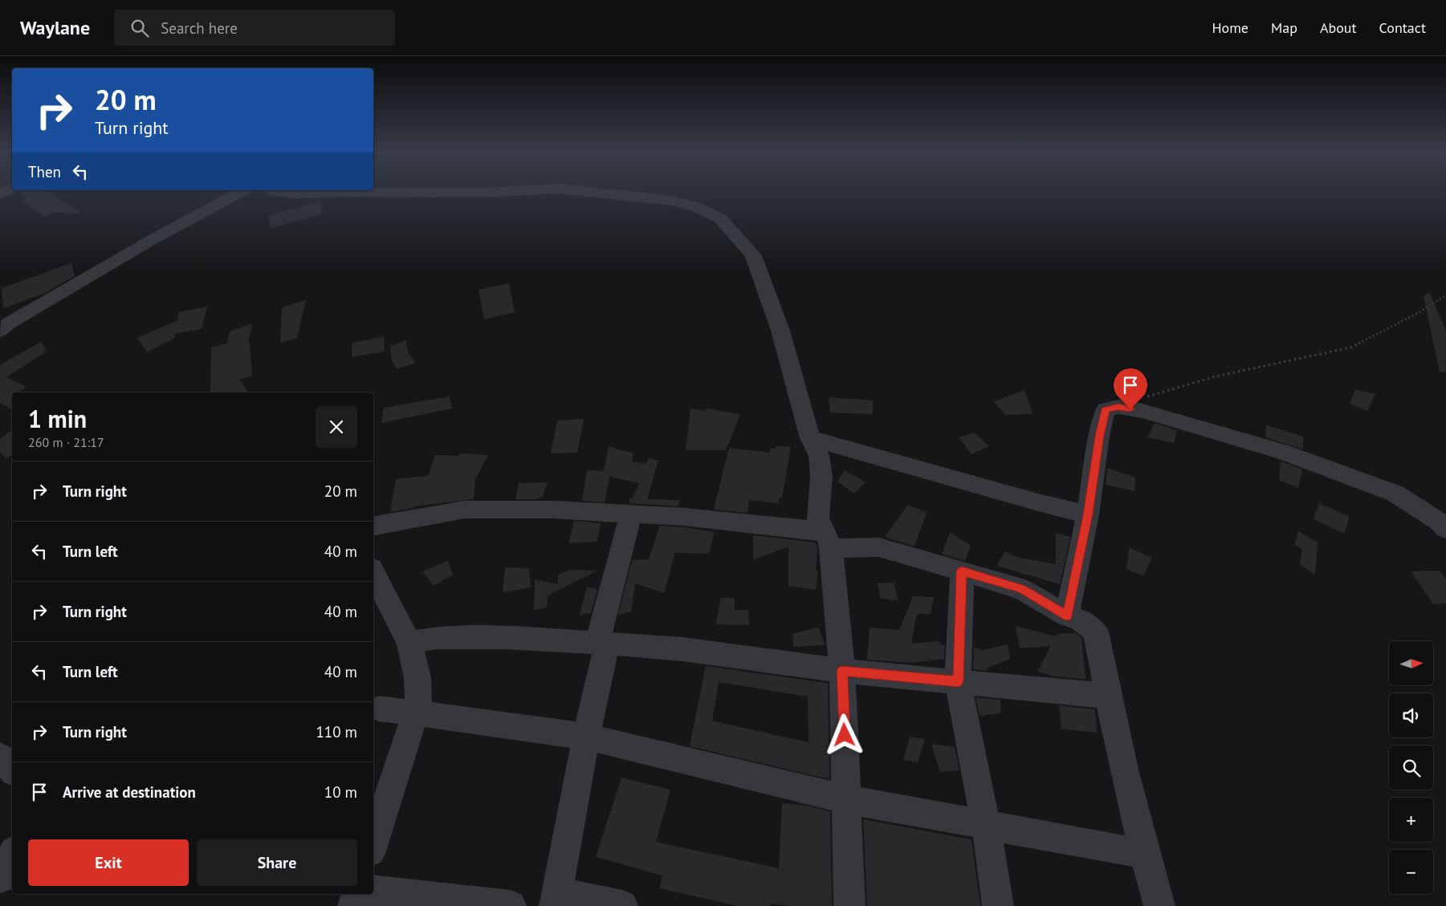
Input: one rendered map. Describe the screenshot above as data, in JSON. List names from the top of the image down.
{
  "north": "right",
  "page": {
    "header": "Waylane",
    "search": "Search here",
    "nav": [
      "Home",
      "Map",
      "About",
      "Contact"
    ],
    "turn": ["20 m", "Turn right"],
    "then": "Then",
    "heading": ["1 min", "260 m · 21:17"],
    "list": [
      {
        "name": "Turn right",
        "value": "20 m"
      },
      {
        "name": "Turn left",
        "value": "40 m"
      },
      {
        "name": "Turn right",
        "value": "40 m"
      },
      {
        "name": "Turn left",
        "value": "40 m"
      },
      {
        "name": "Turn right",
        "value": "110 m"
      },
      {
        "name": "Arrive at destination",
        "value": "10 m"
      }
    ],
    "map_buttons": ["+", "−"],
    "buttons": ["Exit", "Share"]
  }
}
